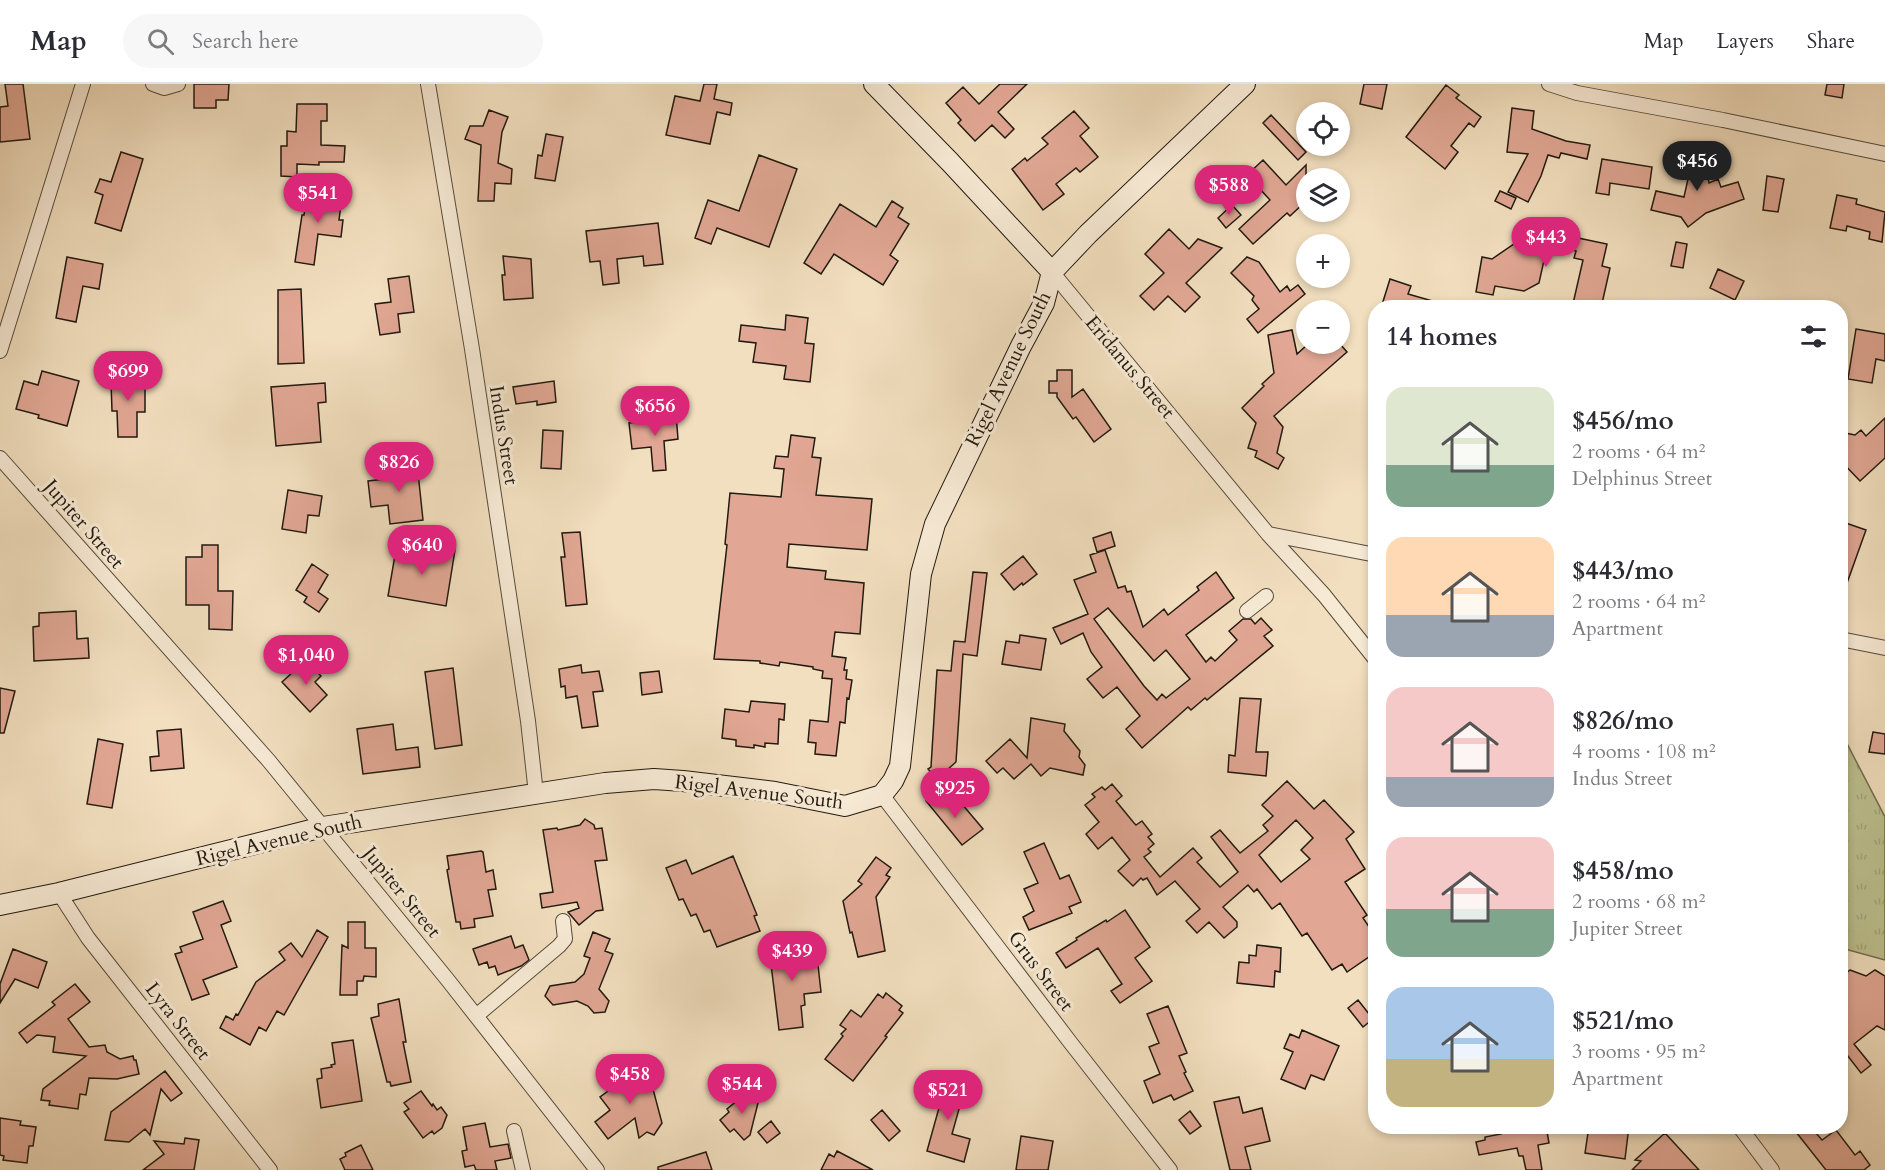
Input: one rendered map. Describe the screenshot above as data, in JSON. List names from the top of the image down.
{
  "streets": {
    "main road": ["Eridanus Street", "Rigel Avenue South"],
    "street": [
      "Indus Street",
      "Jupiter Street",
      "Grus Street",
      "Lyra Street"
    ]
  },
  "crossings": [
    ["Eridanus Street", "Rigel Avenue South"],
    ["Rigel Avenue South", "Indus Street"],
    ["Rigel Avenue South", "Jupiter Street"],
    ["Rigel Avenue South", "Grus Street"],
    ["Rigel Avenue South", "Lyra Street"]
  ],
  "page": {
    "header": "Map",
    "search": "Search here",
    "nav": ["Map", "Layers", "Share"],
    "map_buttons": ["+", "−"],
    "price": [
      "$456",
      "$588",
      "$541",
      "$443",
      "$699",
      "$656",
      "$826",
      "$640",
      "$1,040",
      "$925",
      "$439",
      "$458",
      "$544",
      "$521"
    ],
    "heading": "14 homes",
    "list": [
      {
        "name": "$456/mo",
        "note": "2 rooms · 64 m² · Delphinus Street"
      },
      {
        "name": "$443/mo",
        "note": "2 rooms · 64 m² · Apartment"
      },
      {
        "name": "$826/mo",
        "note": "4 rooms · 108 m² · Indus Street"
      },
      {
        "name": "$458/mo",
        "note": "2 rooms · 68 m² · Jupiter Street"
      },
      {
        "name": "$521/mo",
        "note": "3 rooms · 95 m² · Apartment"
      }
    ]
  }
}
